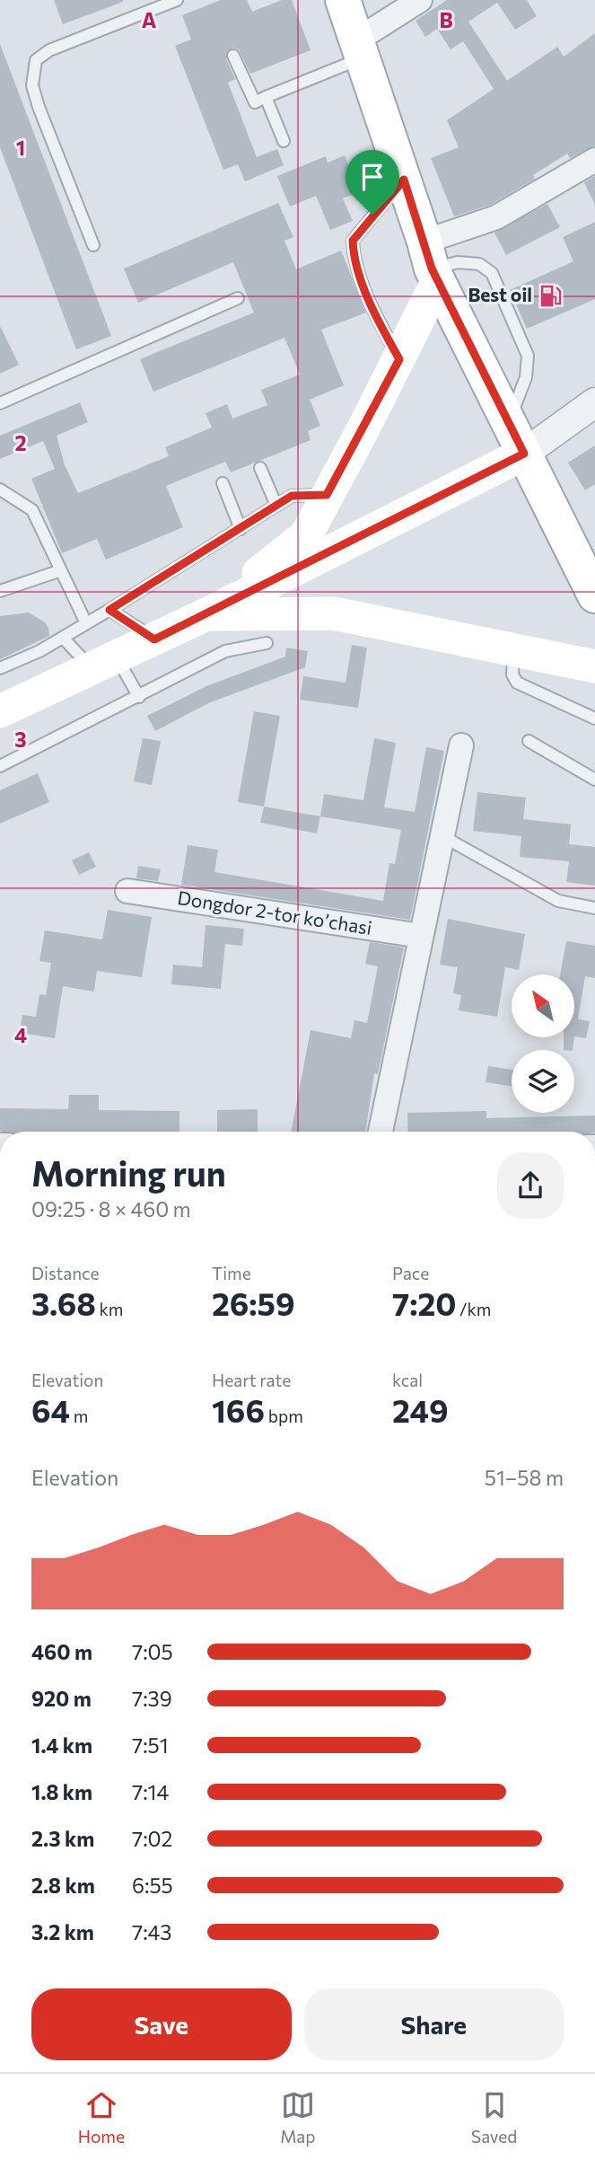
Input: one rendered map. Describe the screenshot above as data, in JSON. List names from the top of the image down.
{
  "streets": {
    "street": ["Dongdor 2-tor koʼchasi"]
  },
  "places": {
    "fuel station": ["Best oil"]
  },
  "north": "top left",
  "page": {
    "heading": ["Morning run", "09:25 · 8 × 460 m"],
    "stats": [
      ["Distance", "3.68 km"],
      ["Time", "26:59"],
      ["Pace", "7:20 /km"],
      ["Elevation", "64 m"],
      ["Heart rate", "166 bpm"],
      ["kcal", "249"]
    ],
    "chart": ["Elevation", "51–58 m"],
    "list": [
      {
        "name": "460 m",
        "note": "7:05"
      },
      {
        "name": "920 m",
        "note": "7:39"
      },
      {
        "name": "1.4 km",
        "note": "7:51"
      },
      {
        "name": "1.8 km",
        "note": "7:14"
      },
      {
        "name": "2.3 km",
        "note": "7:02"
      },
      {
        "name": "2.8 km",
        "note": "6:55"
      },
      {
        "name": "3.2 km",
        "note": "7:43"
      }
    ],
    "buttons": ["Save", "Share"],
    "tabs": ["Home", "Map", "Saved"]
  },
  "grid": {
    "columns": ["A", "B"],
    "rows": [
      "1",
      "2",
      "3",
      "4"
    ]
  }
}
